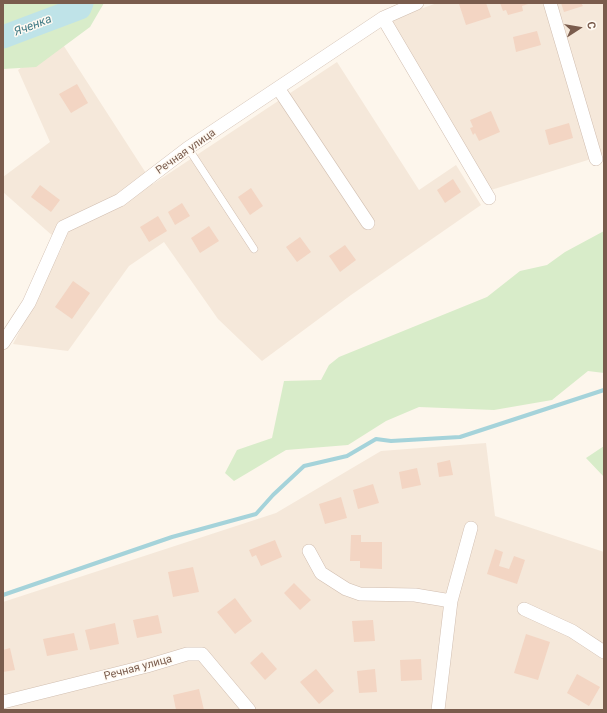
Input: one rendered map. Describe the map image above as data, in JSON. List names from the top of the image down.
{
  "streets": {
    "street": ["Речная улица"]
  },
  "water": ["Яченка"],
  "north": "right"
}
